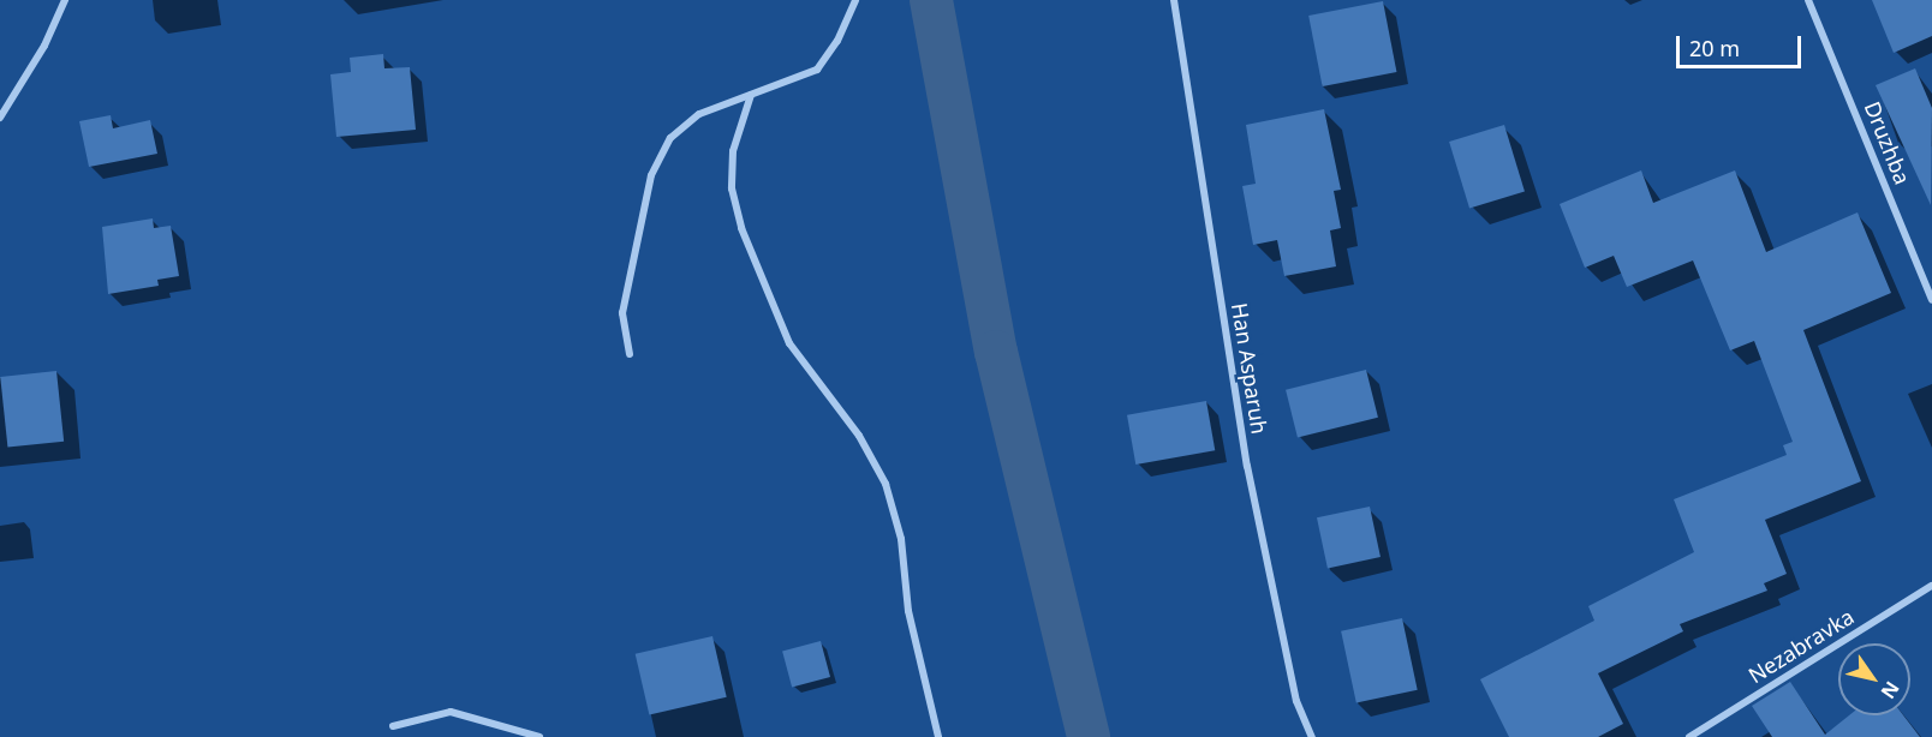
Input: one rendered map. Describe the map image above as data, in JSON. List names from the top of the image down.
{
  "streets": {
    "street": ["Druzhba", "Han Asparuh", "Nezabravka"]
  },
  "scale_bar": "20 m",
  "north": "bottom right"
}
